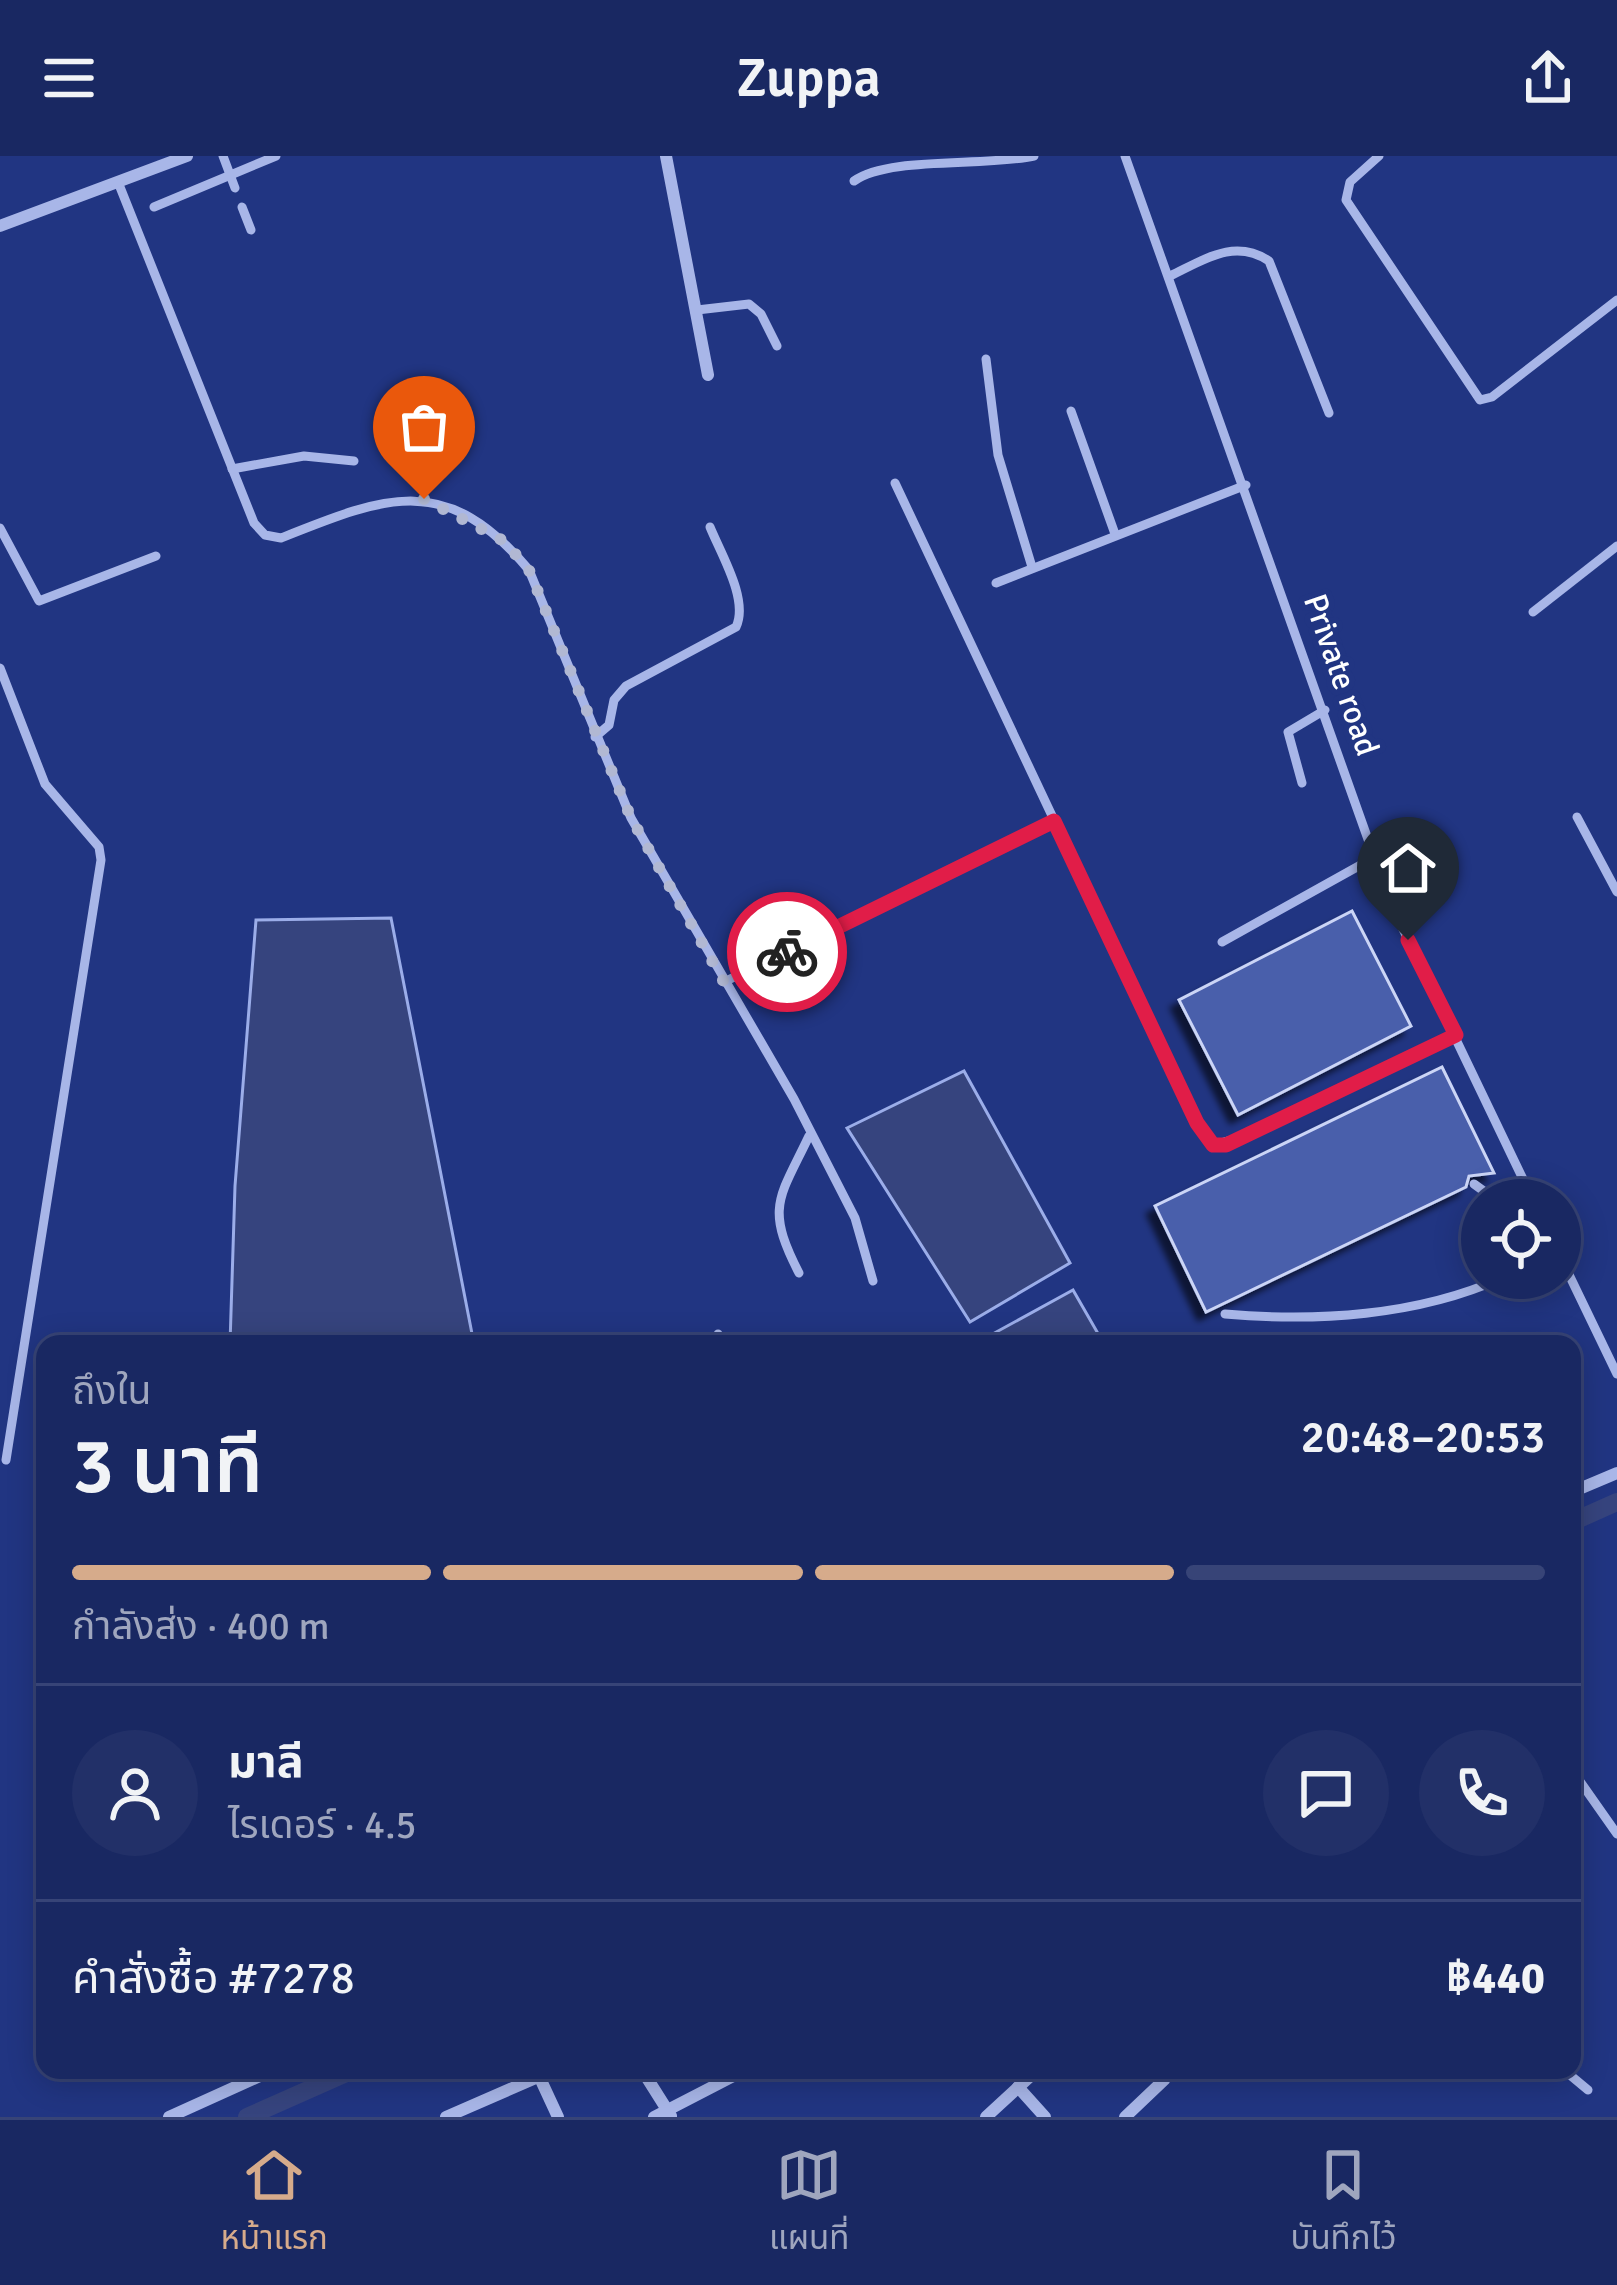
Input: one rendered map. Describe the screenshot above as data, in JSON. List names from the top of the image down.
{
  "streets": {
    "lane": ["Private road"]
  },
  "page": {
    "header": "Zuppa",
    "heading": ["3 นาที", "ถึงใน", "20:48–20:53"],
    "panel": [
      "มาลี",
      "ไรเดอร์ · 4.5",
      "คำสั่งซื้อ #7278",
      "฿440"
    ],
    "bar": "กำลังส่ง · 400 m",
    "tabs": ["หน้าแรก", "แผนที่", "บันทึกไว้"]
  }
}
